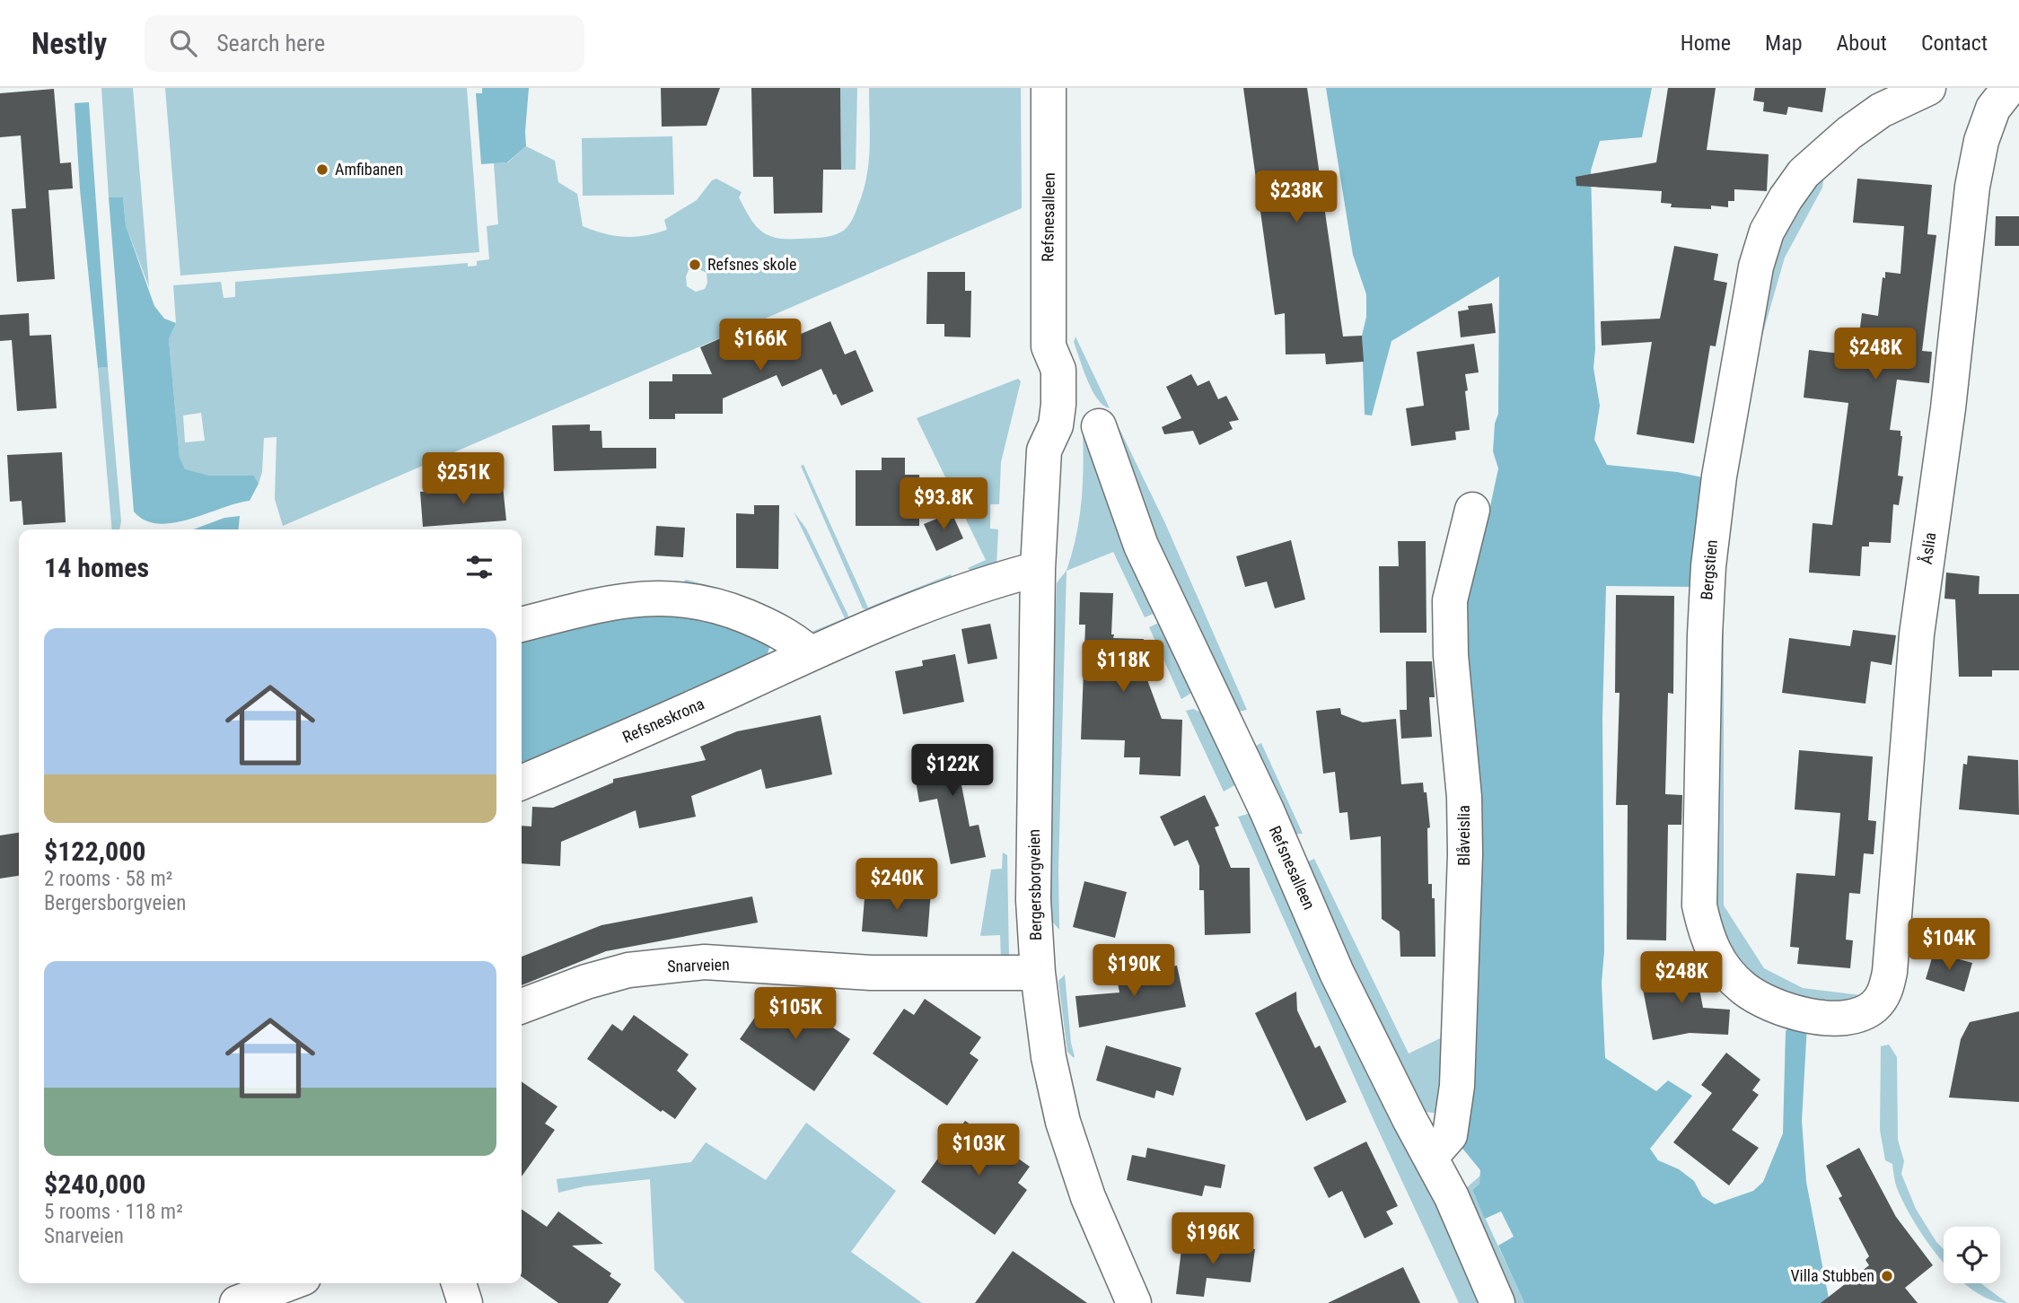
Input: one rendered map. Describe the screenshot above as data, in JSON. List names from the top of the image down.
{
  "streets": {
    "street": [
      "Refsnesalleen",
      "Åslia",
      "Bergstien",
      "Refsneskrona",
      "Blåveislia",
      "Bergersborgveien",
      "Snarveien"
    ]
  },
  "crossings": [
    ["Refsnesalleen", "Blåveislia"],
    ["Refsnesalleen", "Bergersborgveien"],
    ["Åslia", "Bergstien"],
    ["Refsneskrona", "Bergersborgveien"],
    ["Bergersborgveien", "Snarveien"]
  ],
  "places": ["Amfibanen", "Refsnes skole", "Villa Stubben"],
  "page": {
    "header": "Nestly",
    "search": "Search here",
    "nav": [
      "Home",
      "Map",
      "About",
      "Contact"
    ],
    "price": [
      "$238K",
      "$166K",
      "$248K",
      "$251K",
      "$93.8K",
      "$118K",
      "$122K",
      "$240K",
      "$104K",
      "$190K",
      "$248K",
      "$105K",
      "$103K",
      "$196K"
    ],
    "heading": "14 homes",
    "list": [
      {
        "name": "$122,000",
        "note": "2 rooms · 58 m² · Bergersborgveien"
      },
      {
        "name": "$240,000",
        "note": "5 rooms · 118 m² · Snarveien"
      }
    ]
  }
}
